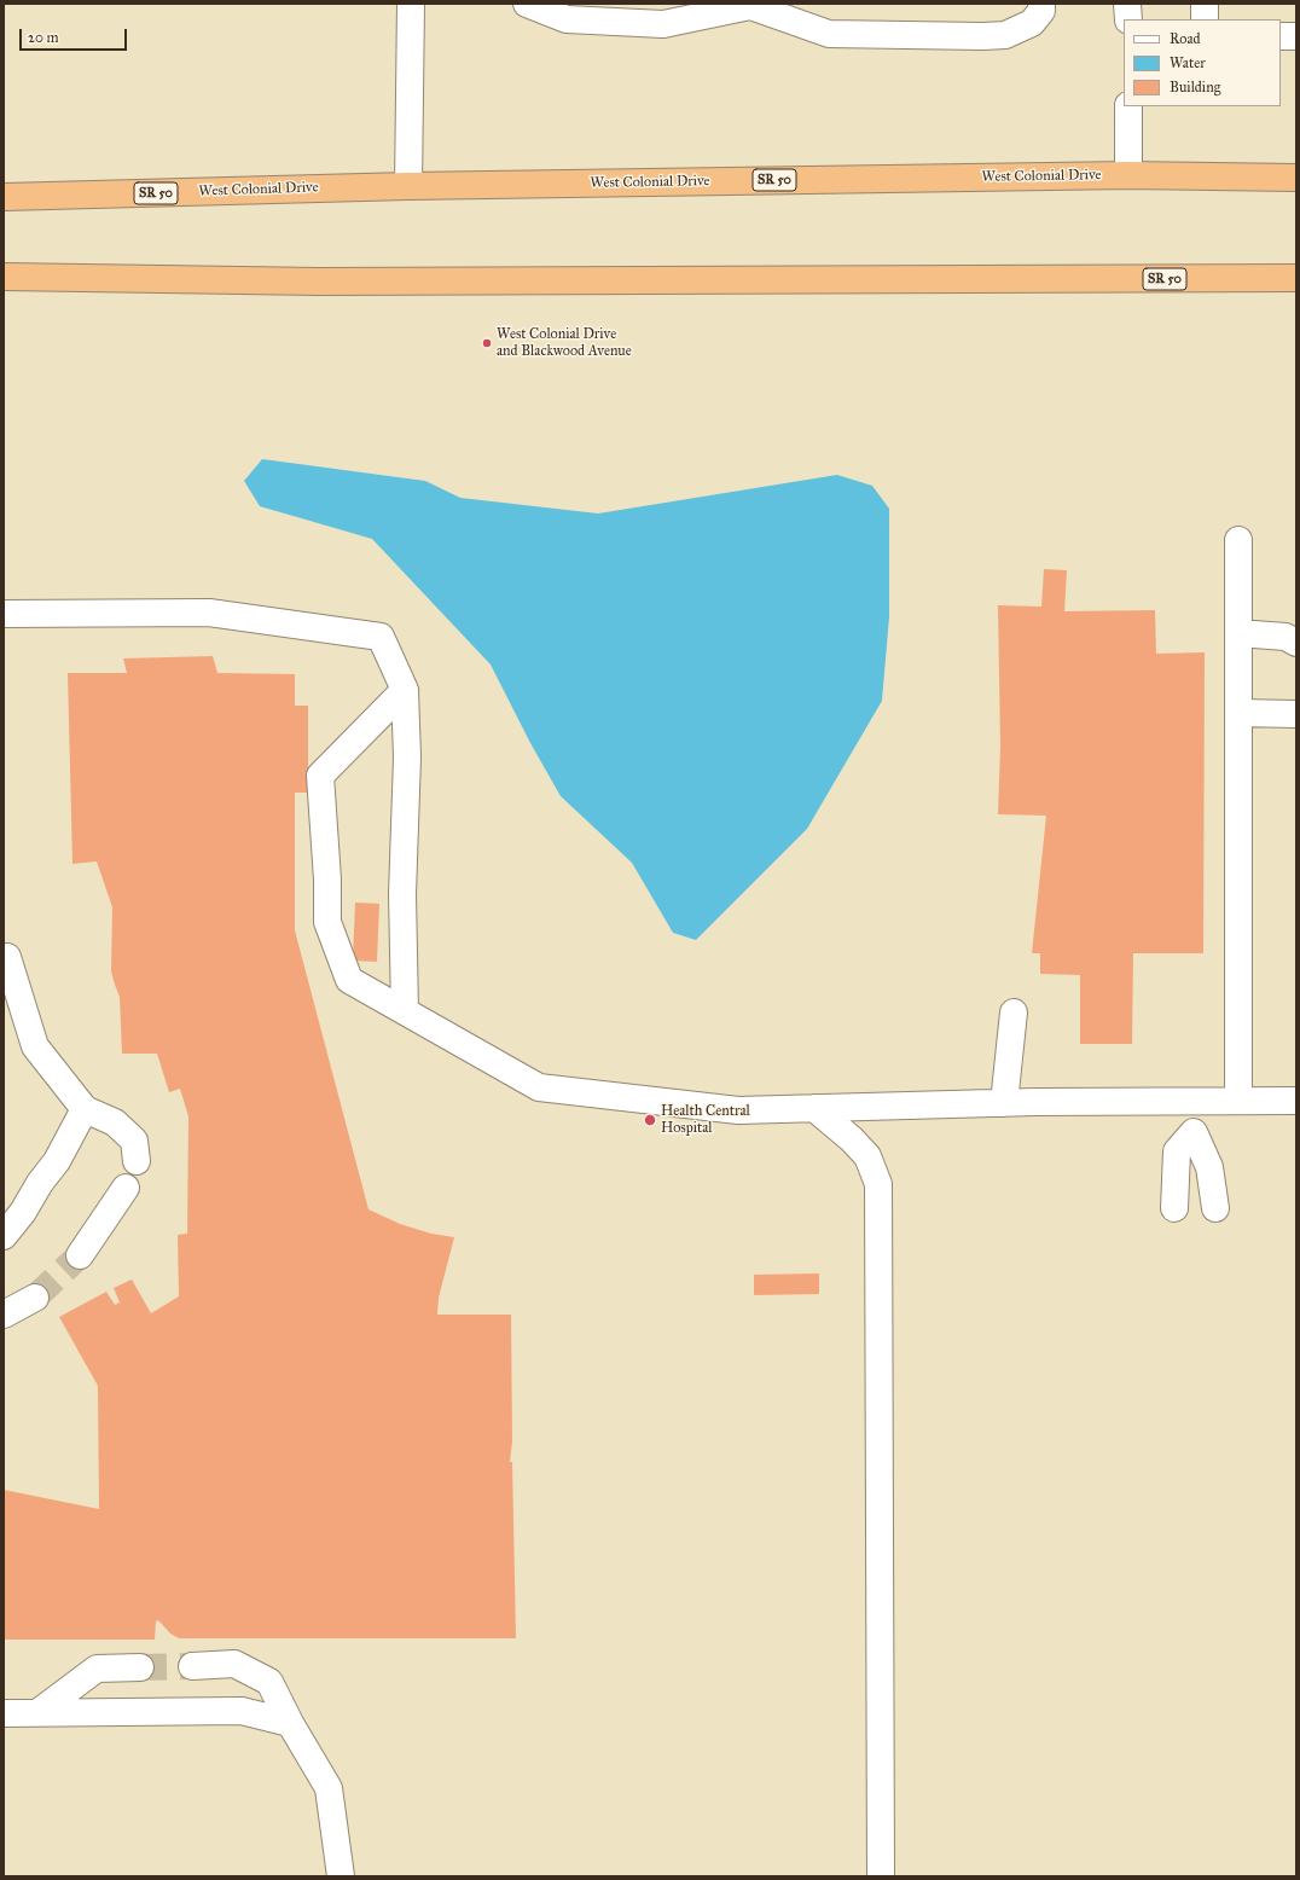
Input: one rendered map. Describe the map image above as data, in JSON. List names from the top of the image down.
{
  "streets": {
    "highway": ["West Colonial Drive", "SR 50"]
  },
  "places": ["West Colonial Drive and Blackwood Avenue", "Health Central Hospital"],
  "legend": ["Road", "Water", "Building"],
  "scale_bar": "20 m"
}
